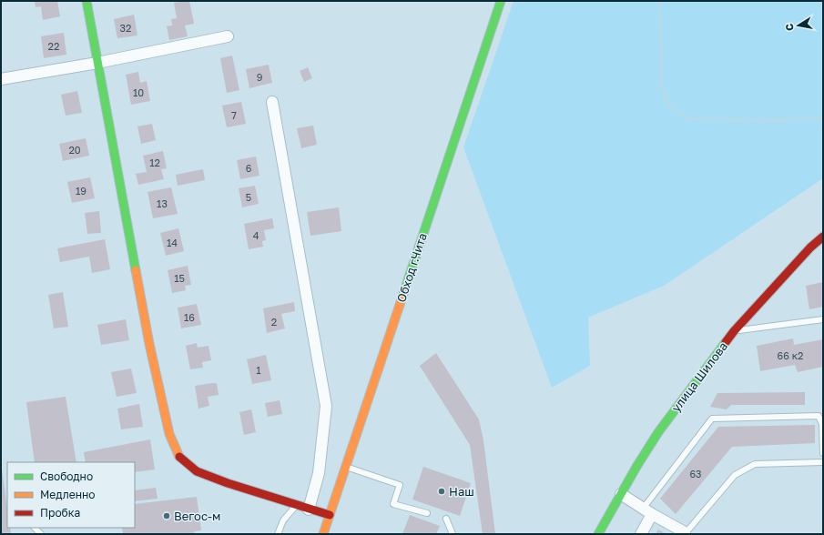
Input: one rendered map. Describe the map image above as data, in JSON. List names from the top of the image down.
{
  "streets": {
    "main road": ["Обход г.Чита", "улица Шилова"]
  },
  "places": ["Наш", "Вегос-м"],
  "house_numbers": [
    "32",
    "22",
    "9",
    "10",
    "7",
    "20",
    "12",
    "6",
    "19",
    "5",
    "13",
    "4",
    "14",
    "15",
    "16",
    "2",
    "66 к2",
    "1",
    "63"
  ],
  "legend": ["Свободно", "Медленно", "Пробка"],
  "north": "left"
}
